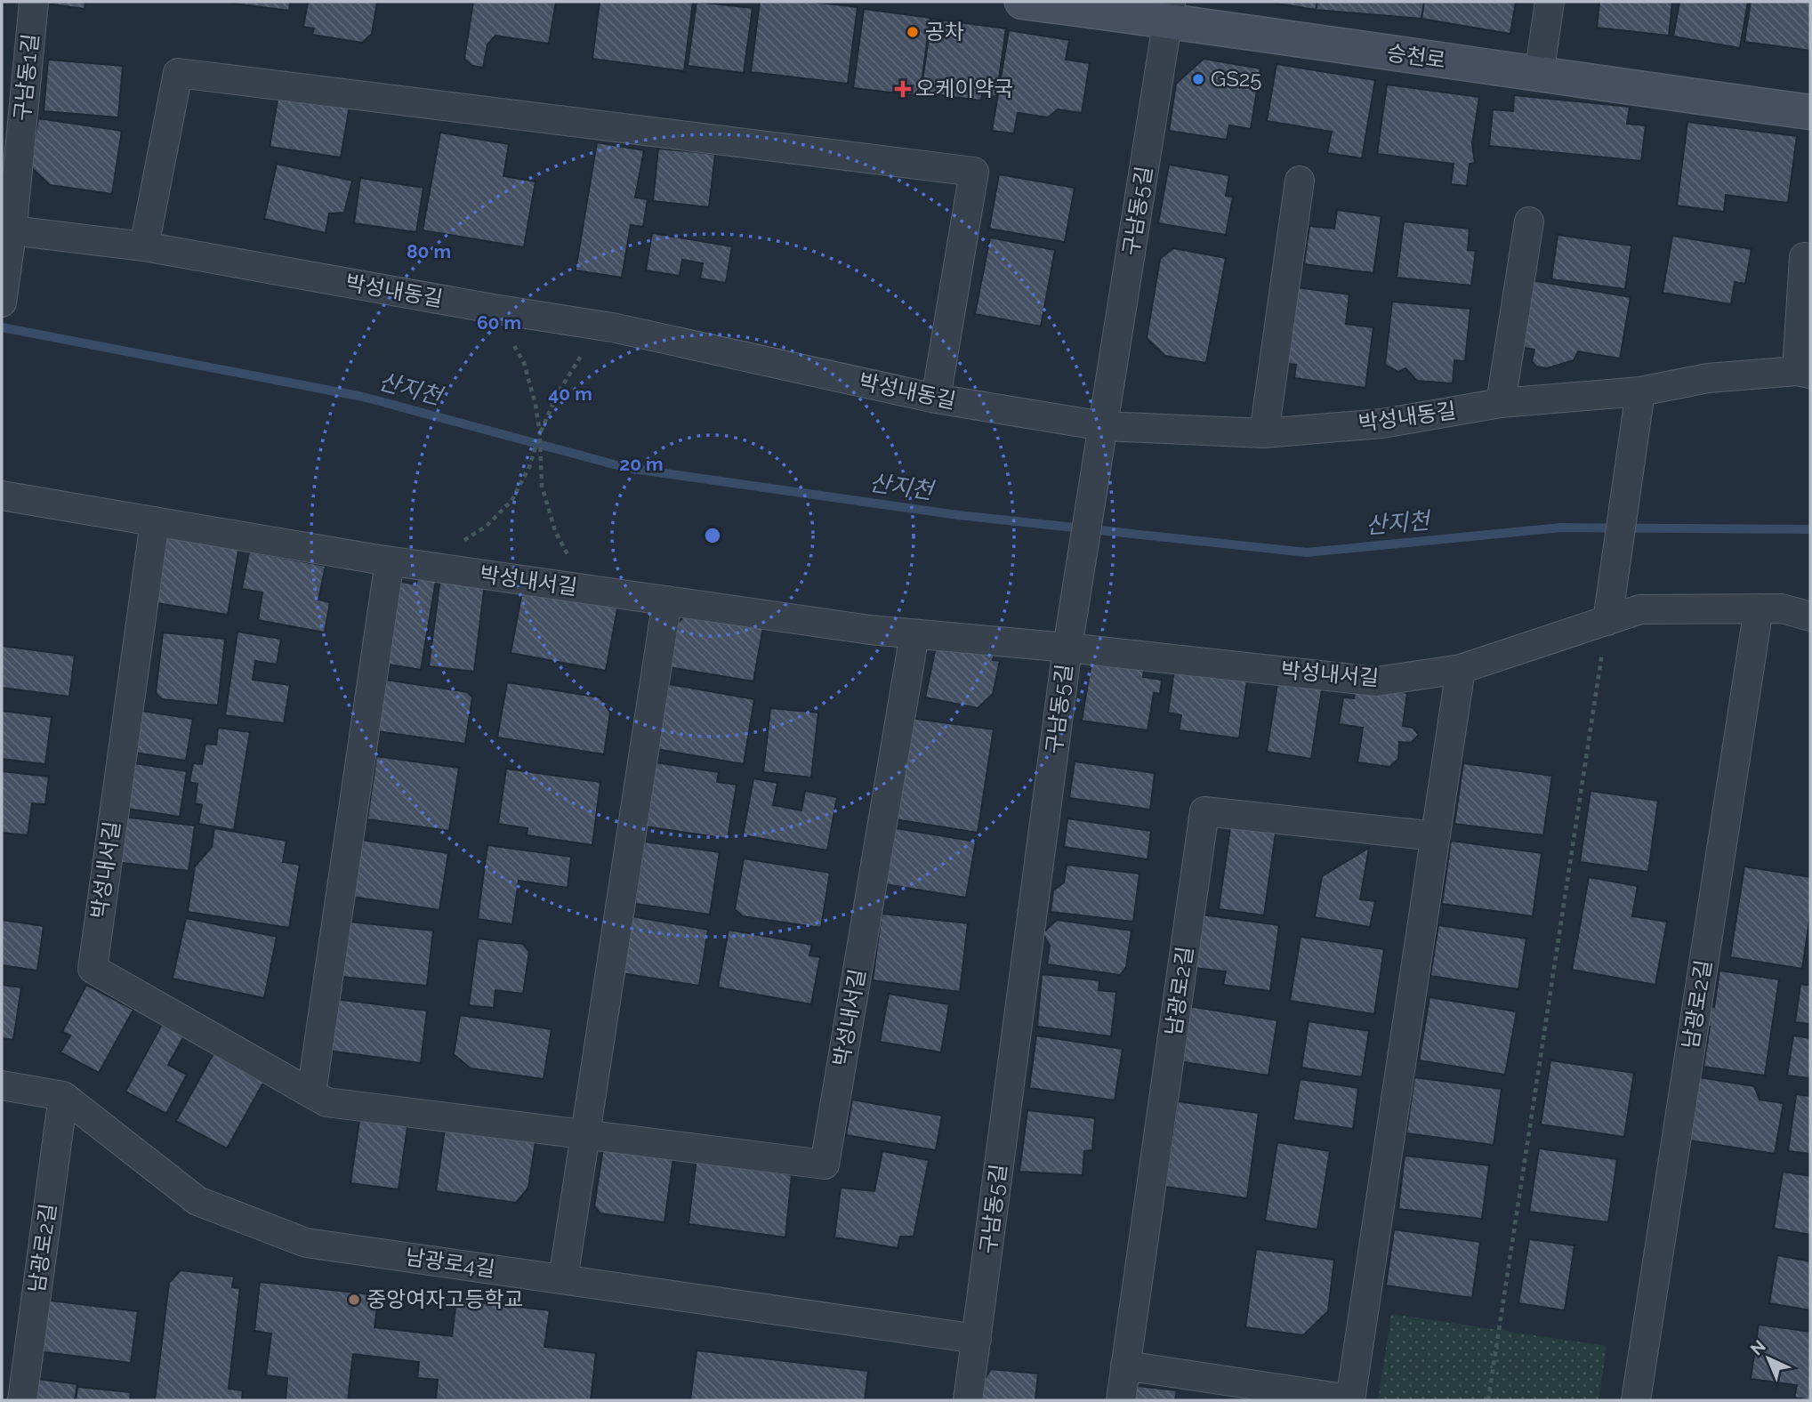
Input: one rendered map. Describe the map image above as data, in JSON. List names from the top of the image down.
{
  "streets": {
    "main road": ["승천로"],
    "street": [
      "구남동1길",
      "구남동5길",
      "박성내동길",
      "박성내서길",
      "남광로2길",
      "남광로4길"
    ]
  },
  "crossings": [
    ["승천로", "구남동5길"],
    ["구남동1길", "박성내동길"],
    ["구남동5길", "박성내동길"],
    ["구남동5길", "박성내서길"],
    ["구남동5길", "남광로4길"],
    ["박성내서길", "남광로2길"],
    ["남광로2길", "남광로4길"]
  ],
  "water": ["산지천"],
  "places": {
    "other": ["공차", "GS25", "중앙여자고등학교"],
    "health": ["오케이약국"]
  },
  "north": "top left",
  "rings": [
    "80 m",
    "60 m",
    "40 m",
    "20 m"
  ]
}
